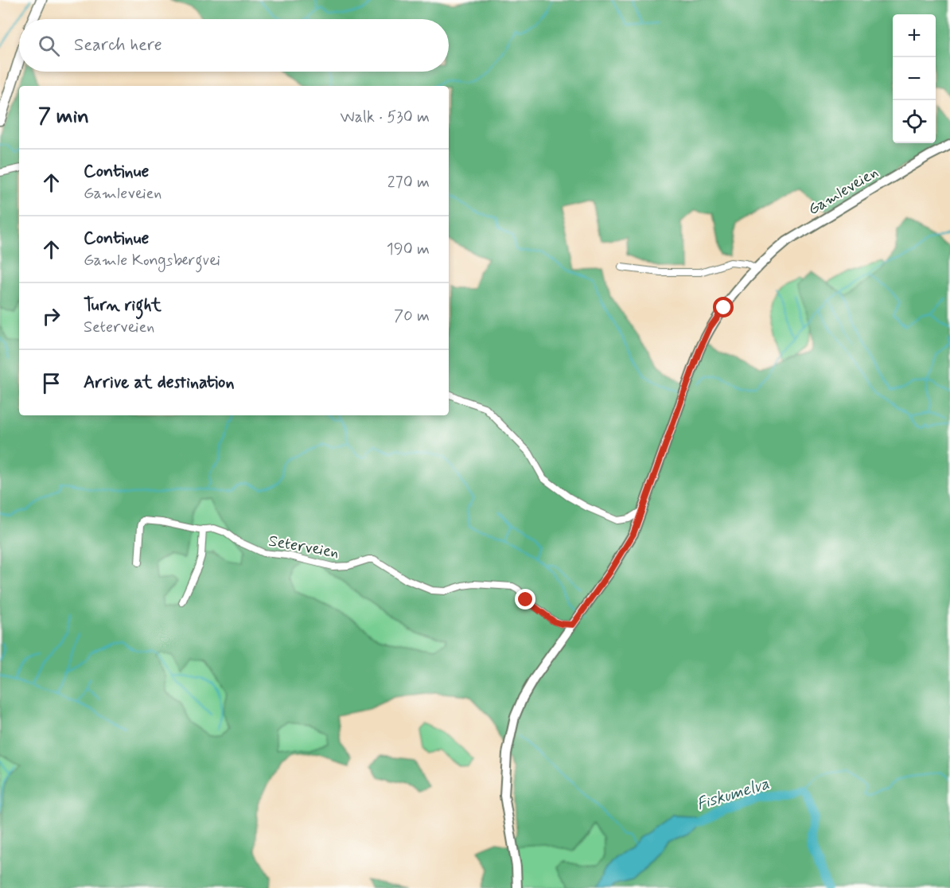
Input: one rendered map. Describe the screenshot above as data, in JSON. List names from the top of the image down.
{
  "streets": {
    "main road": ["Gamleveien"],
    "street": ["Seterveien"]
  },
  "crossings": [
    ["Gamleveien", "Seterveien"]
  ],
  "water": ["Fiskumelva"],
  "page": {
    "map_buttons": ["+", "−"],
    "search": "Search here",
    "heading": ["7 min", "Walk · 530 m"],
    "list": [
      ["Continue", "Gamleveien", "270 m"],
      ["Continue", "Gamle Kongsbergvei", "190 m"],
      ["Turn right", "Seterveien", "70 m"],
      "Arrive at destination"
    ]
  }
}
